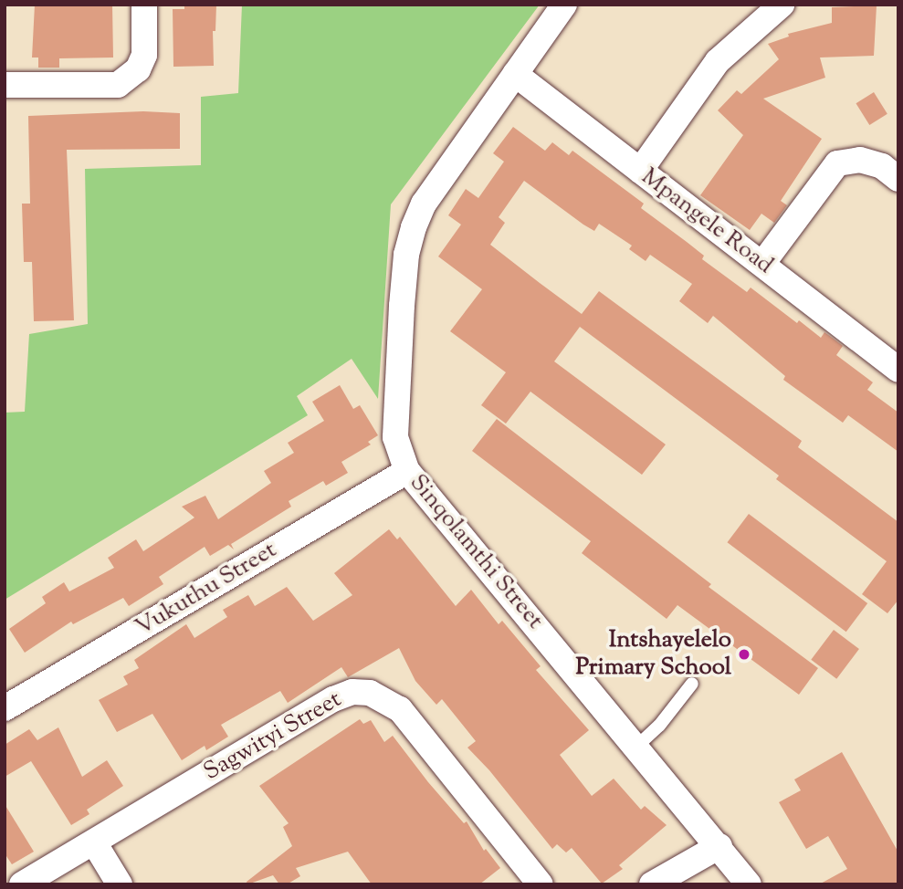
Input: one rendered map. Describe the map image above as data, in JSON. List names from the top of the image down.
{
  "streets": {
    "street": [
      "Mpangele Road",
      "Sinqolamthi Street",
      "Vukuthu Street",
      "Sagwityi Street"
    ]
  },
  "crossings": [
    ["Mpangele Road", "Sinqolamthi Street"],
    ["Sinqolamthi Street", "Vukuthu Street"]
  ],
  "places": ["Intshayelelo Primary School"]
}
